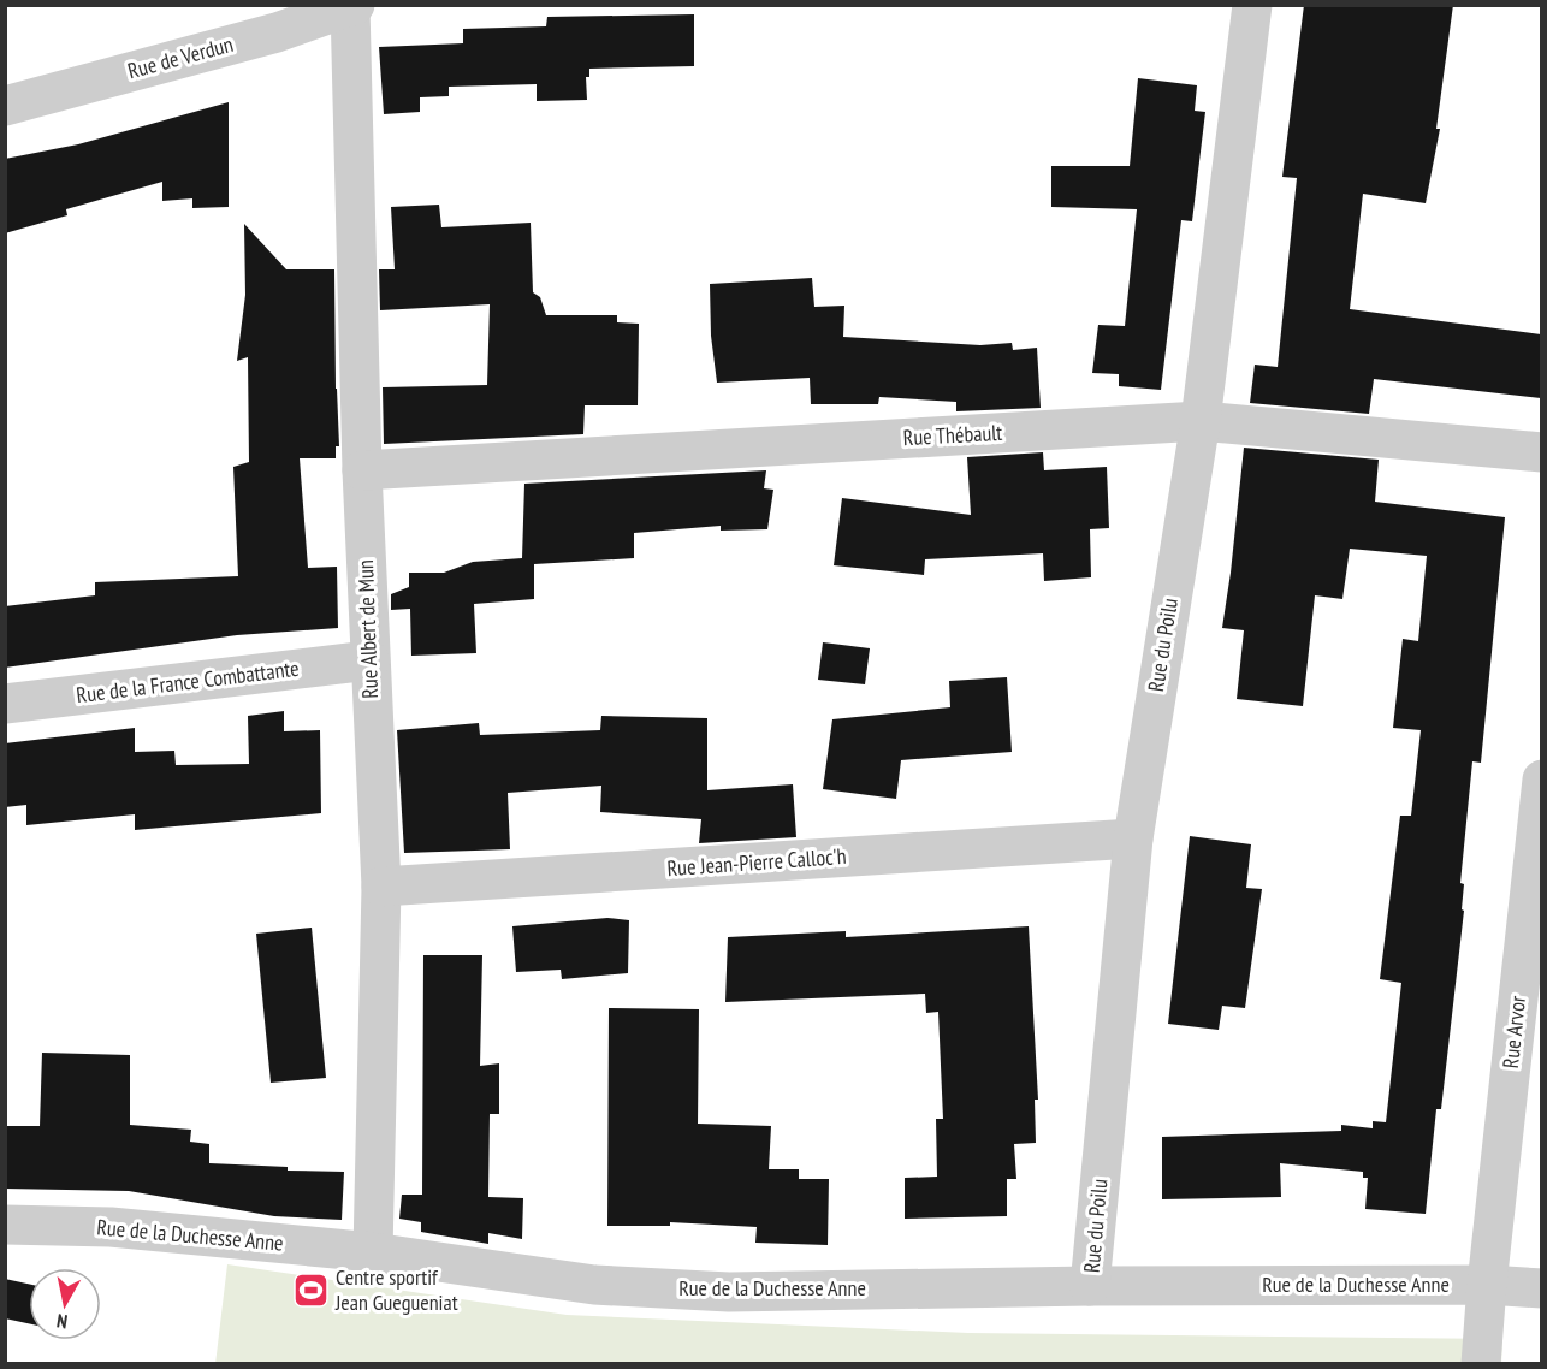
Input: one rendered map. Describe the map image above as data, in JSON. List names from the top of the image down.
{
  "streets": {
    "street": [
      "Rue de Verdun",
      "Rue Thébault",
      "Rue Albert de Mun",
      "Rue du Poilu",
      "Rue de la France Combattante",
      "Rue Jean-Pierre Calloc'h",
      "Rue Arvor",
      "Rue de la Duchesse Anne"
    ]
  },
  "crossings": [
    ["Rue de Verdun", "Rue Albert de Mun"],
    ["Rue Thébault", "Rue Albert de Mun"],
    ["Rue Thébault", "Rue du Poilu"],
    ["Rue Albert de Mun", "Rue de la France Combattante"],
    ["Rue Albert de Mun", "Rue Jean-Pierre Calloc'h"],
    ["Rue Albert de Mun", "Rue de la Duchesse Anne"],
    ["Rue du Poilu", "Rue Jean-Pierre Calloc'h"],
    ["Rue du Poilu", "Rue de la Duchesse Anne"],
    ["Rue Arvor", "Rue de la Duchesse Anne"]
  ],
  "places": {
    "sports": ["Centre sportif Jean Guegueniat"]
  },
  "north": "bottom"
}
